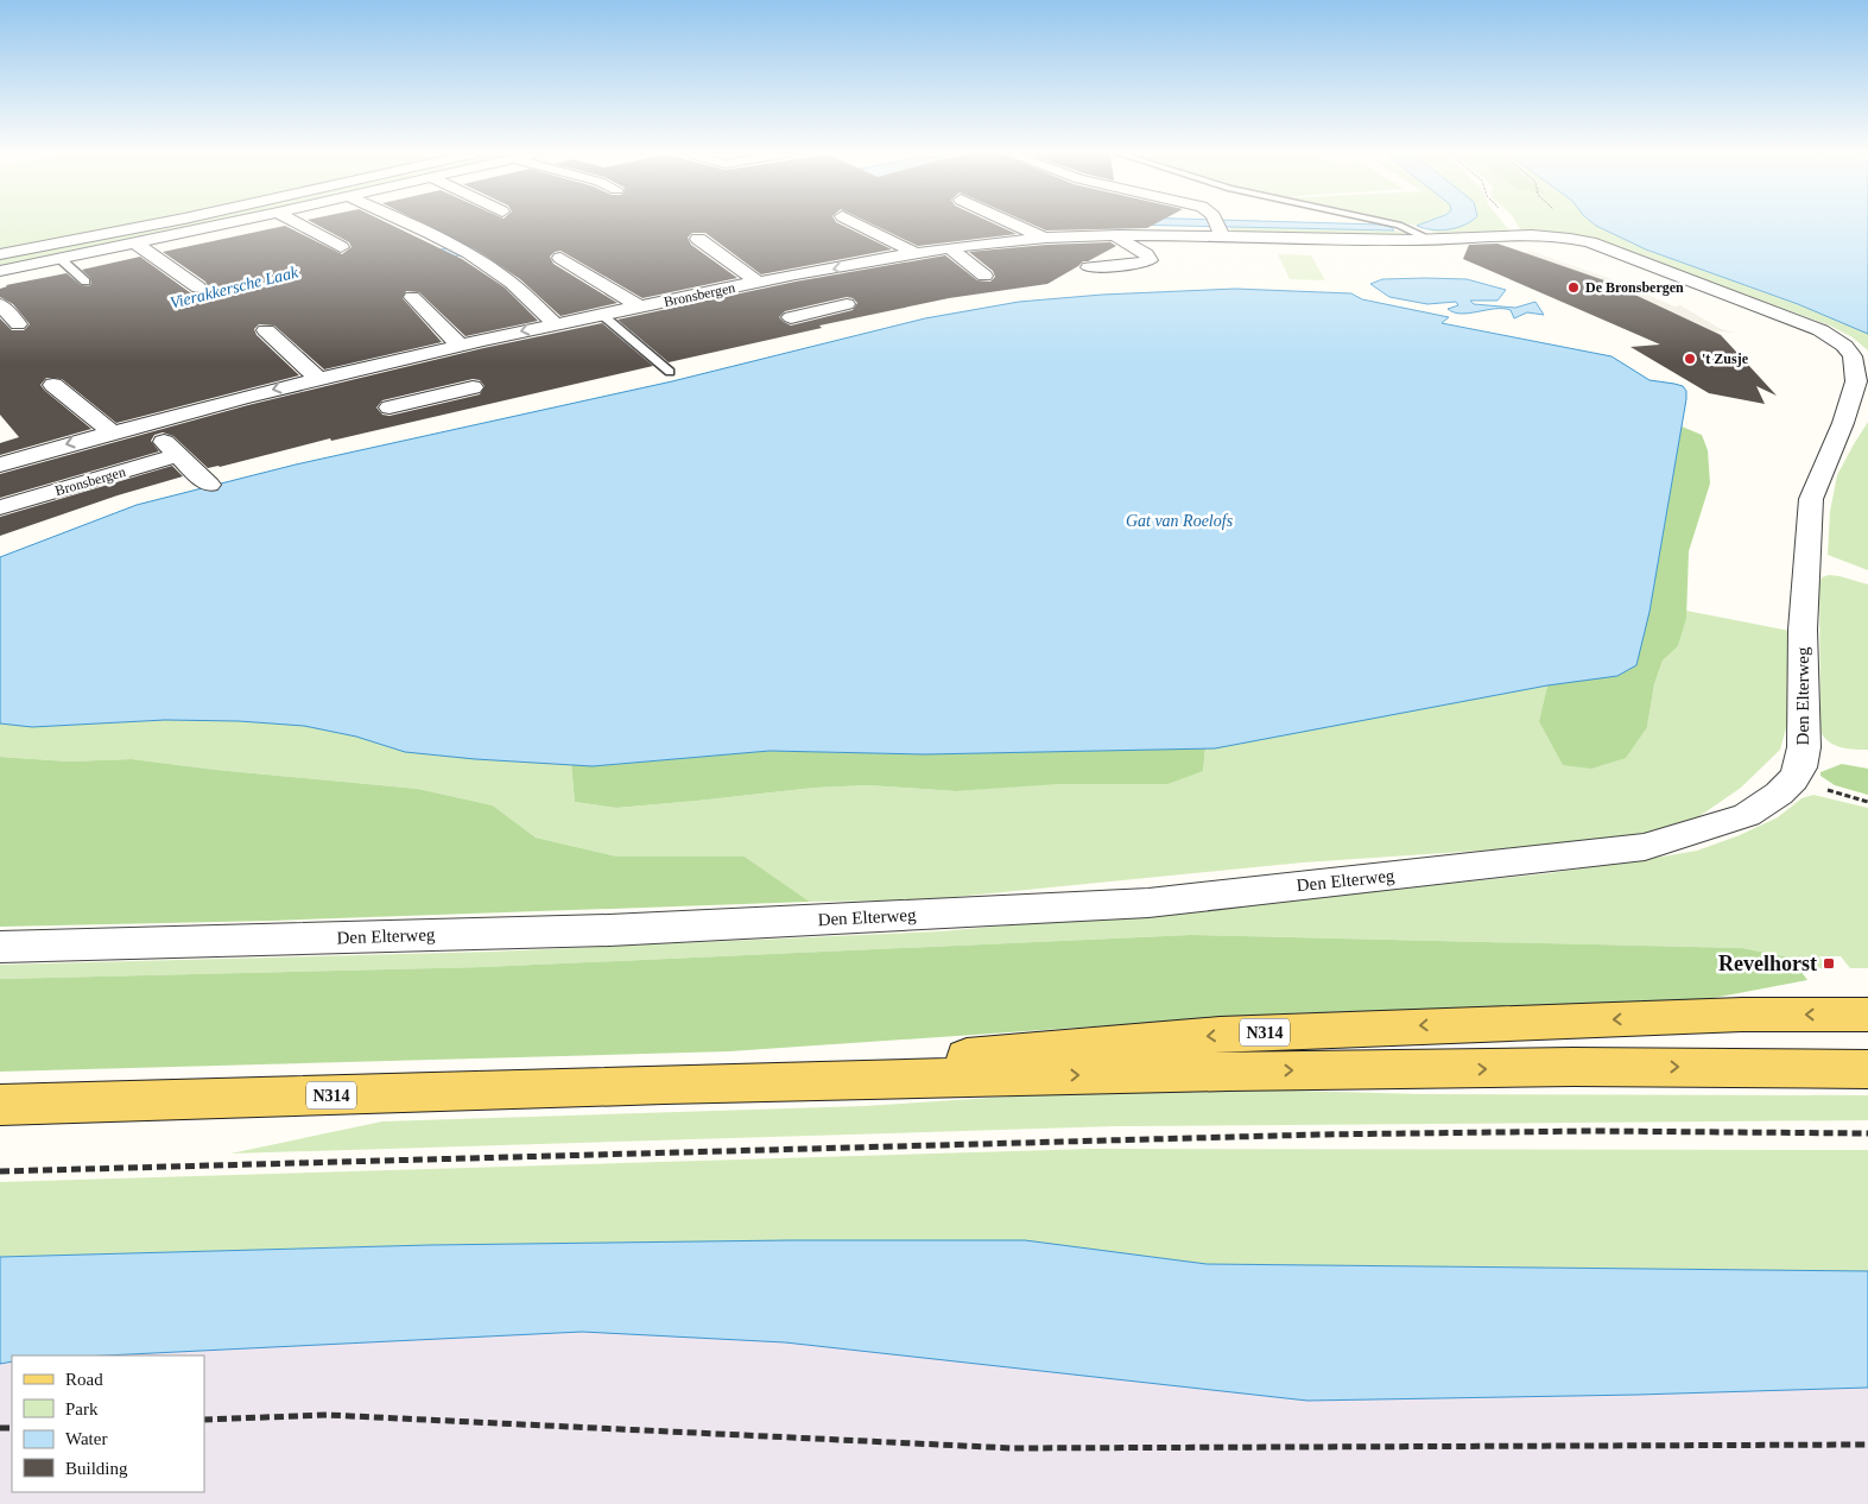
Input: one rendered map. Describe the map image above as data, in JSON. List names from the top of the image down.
{
  "streets": {
    "main road": ["N314"],
    "street": ["Bronsbergen", "Den Elterweg"]
  },
  "crossings": [
    ["Bronsbergen", "Den Elterweg"]
  ],
  "water": ["Vierakkersche Laak", "Gat van Roelofs"],
  "places": {
    "other": ["De Bronsbergen", "'t Zusje"],
    "transit": ["Revelhorst"]
  },
  "legend": [
    "Road",
    "Park",
    "Water",
    "Building"
  ]
}
